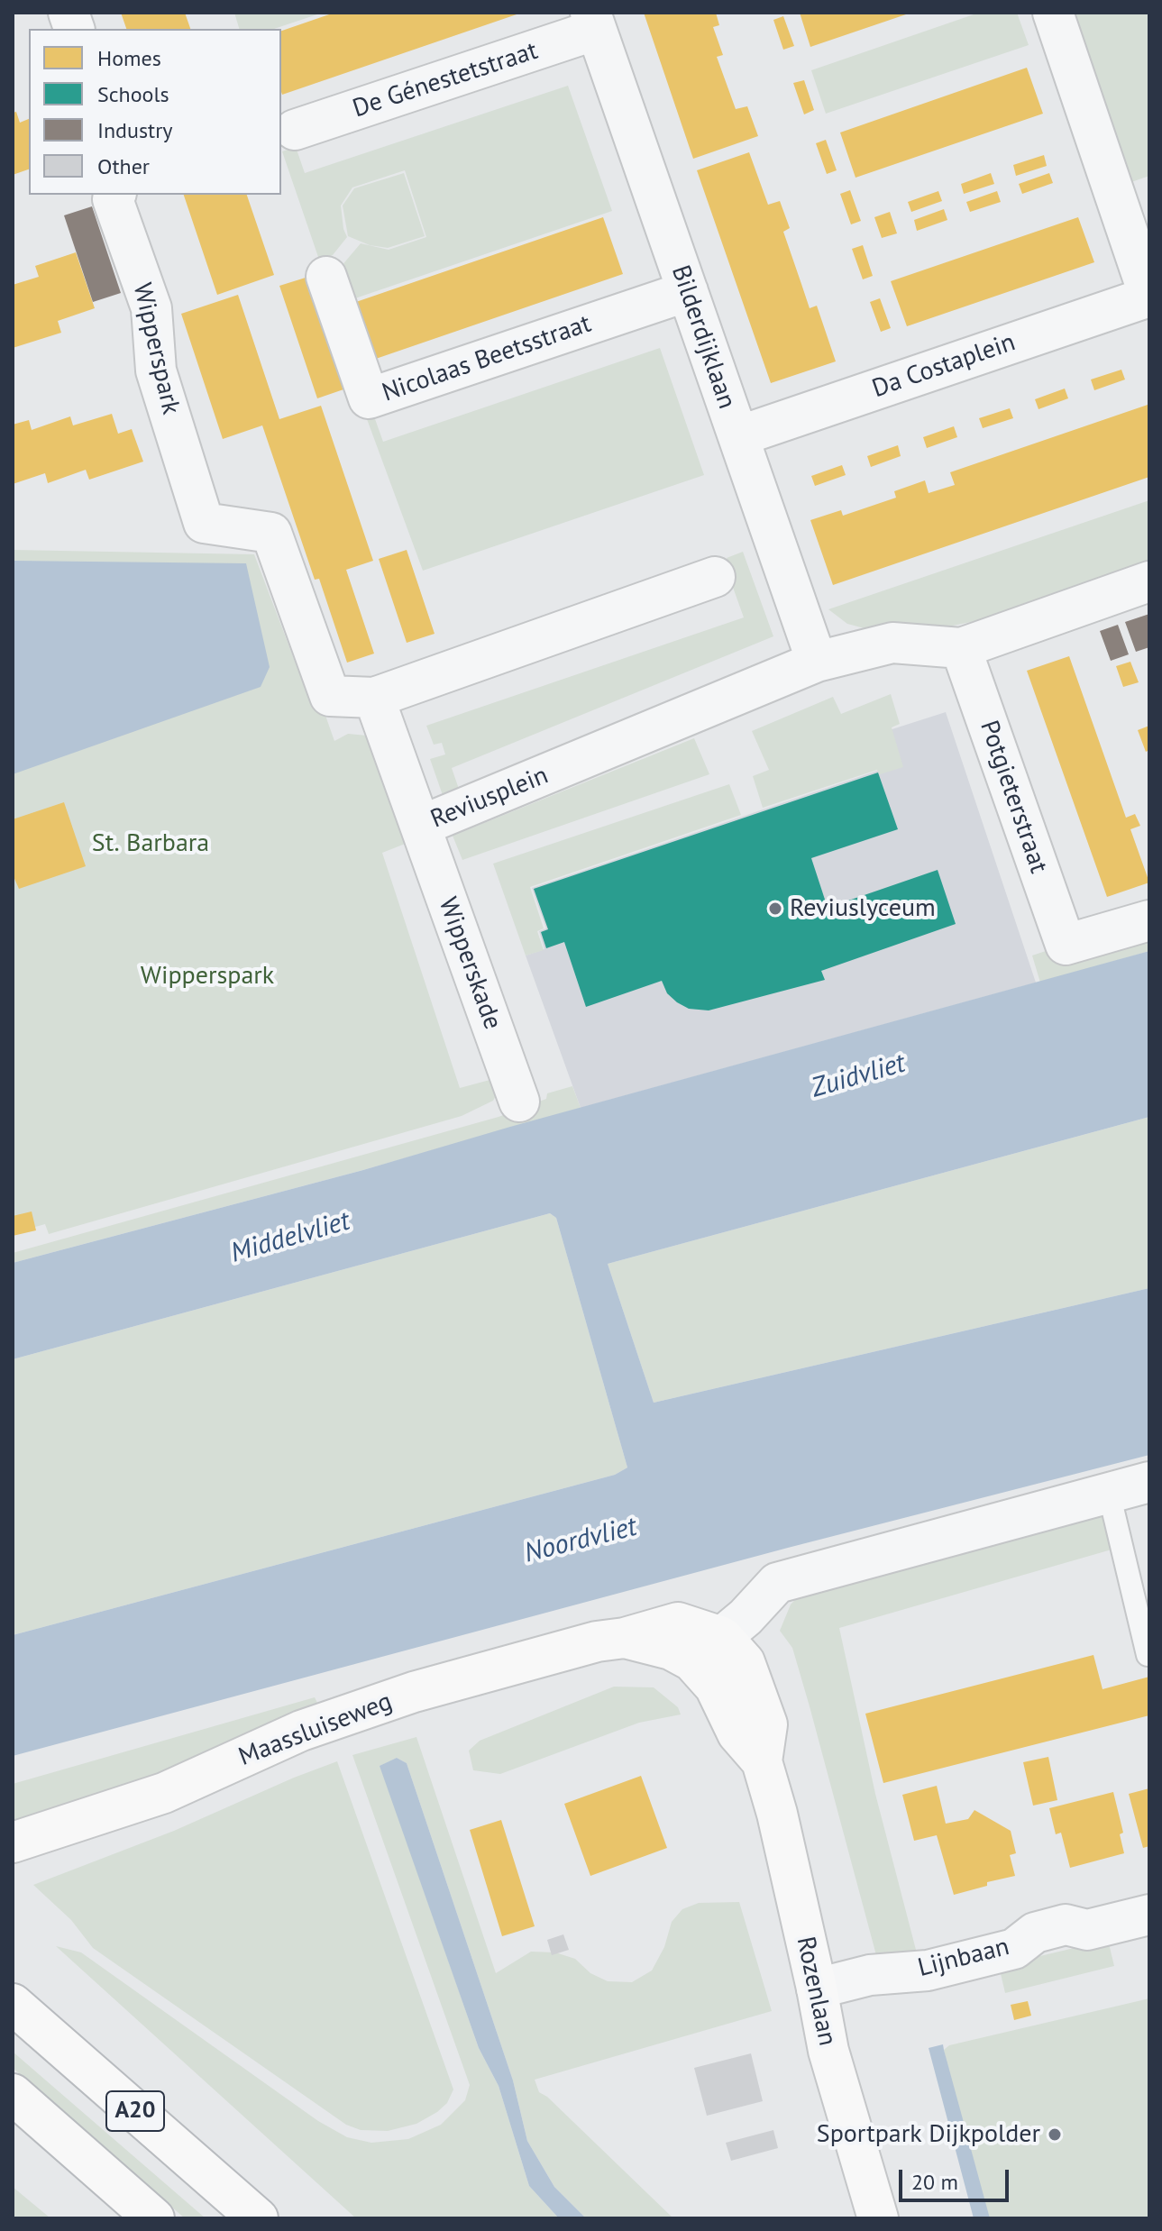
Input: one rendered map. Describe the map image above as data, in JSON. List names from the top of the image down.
{
  "streets": {
    "main road": ["Maassluiseweg", "Rozenlaan", "A20"],
    "street": [
      "De Génestetstraat",
      "Bilderdijklaan",
      "Wipperspark",
      "Nicolaas Beetsstraat",
      "Da Costaplein",
      "Potgieterstraat",
      "Reviusplein",
      "Wipperskade",
      "Lijnbaan"
    ]
  },
  "crossings": [
    ["De Génestetstraat", "Bilderdijklaan"],
    ["Bilderdijklaan", "Nicolaas Beetsstraat"],
    ["Bilderdijklaan", "Da Costaplein"],
    ["Bilderdijklaan", "Reviusplein"],
    ["Wipperspark", "Reviusplein"],
    ["Potgieterstraat", "Reviusplein"],
    ["Reviusplein", "Wipperskade"],
    ["Maassluiseweg", "Rozenlaan"],
    ["Lijnbaan", "Rozenlaan"]
  ],
  "water": ["Zuidvliet", "Middelvliet", "Noordvliet"],
  "parks": ["St. Barbara", "Wipperspark"],
  "places": ["Reviuslyceum", "Sportpark Dijkpolder"],
  "legend": [
    "Homes",
    "Schools",
    "Industry",
    "Other"
  ],
  "scale_bar": "20 m"
}
